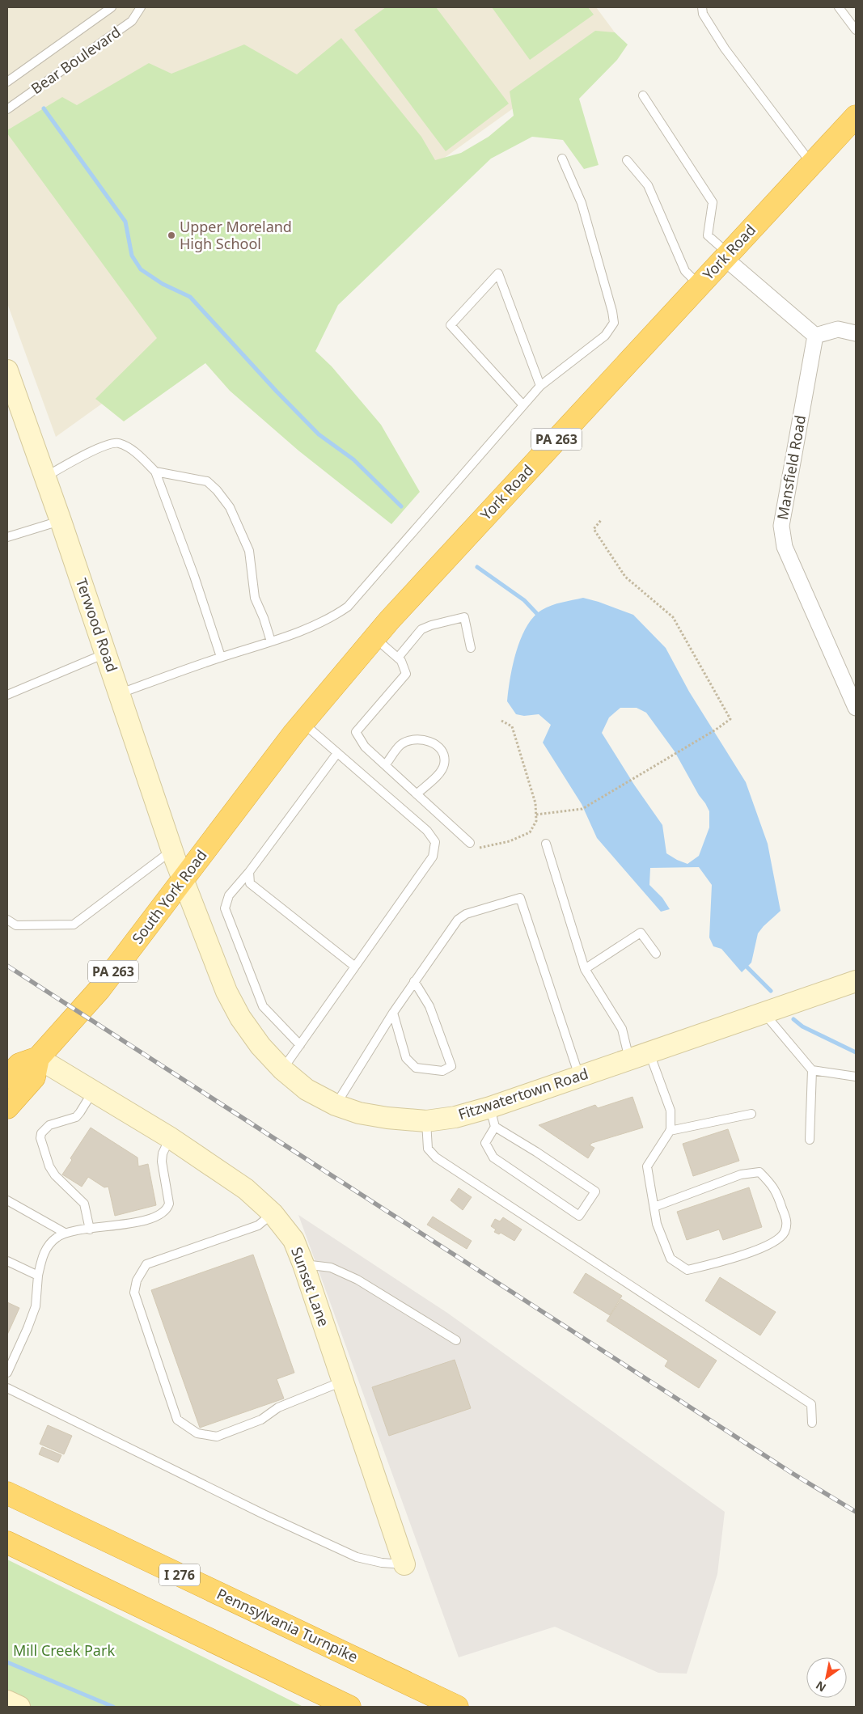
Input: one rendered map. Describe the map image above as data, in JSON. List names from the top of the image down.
{
  "streets": {
    "highway": [
      "York Road",
      "PA 263",
      "South York Road",
      "I 276",
      "Pennsylvania Turnpike"
    ],
    "street": [
      "Mansfield Road",
      "Terwood Road",
      "Fitzwatertown Road",
      "Sunset Lane"
    ],
    "lane": ["Bear Boulevard"]
  },
  "crossings": [
    ["York Road", "South York Road"],
    ["Terwood Road", "South York Road"],
    ["Terwood Road", "Fitzwatertown Road"],
    ["South York Road", "Fitzwatertown Road"],
    ["South York Road", "Sunset Lane"]
  ],
  "parks": ["Mill Creek Park"],
  "places": ["Upper Moreland High School"],
  "north": "bottom left"
}
